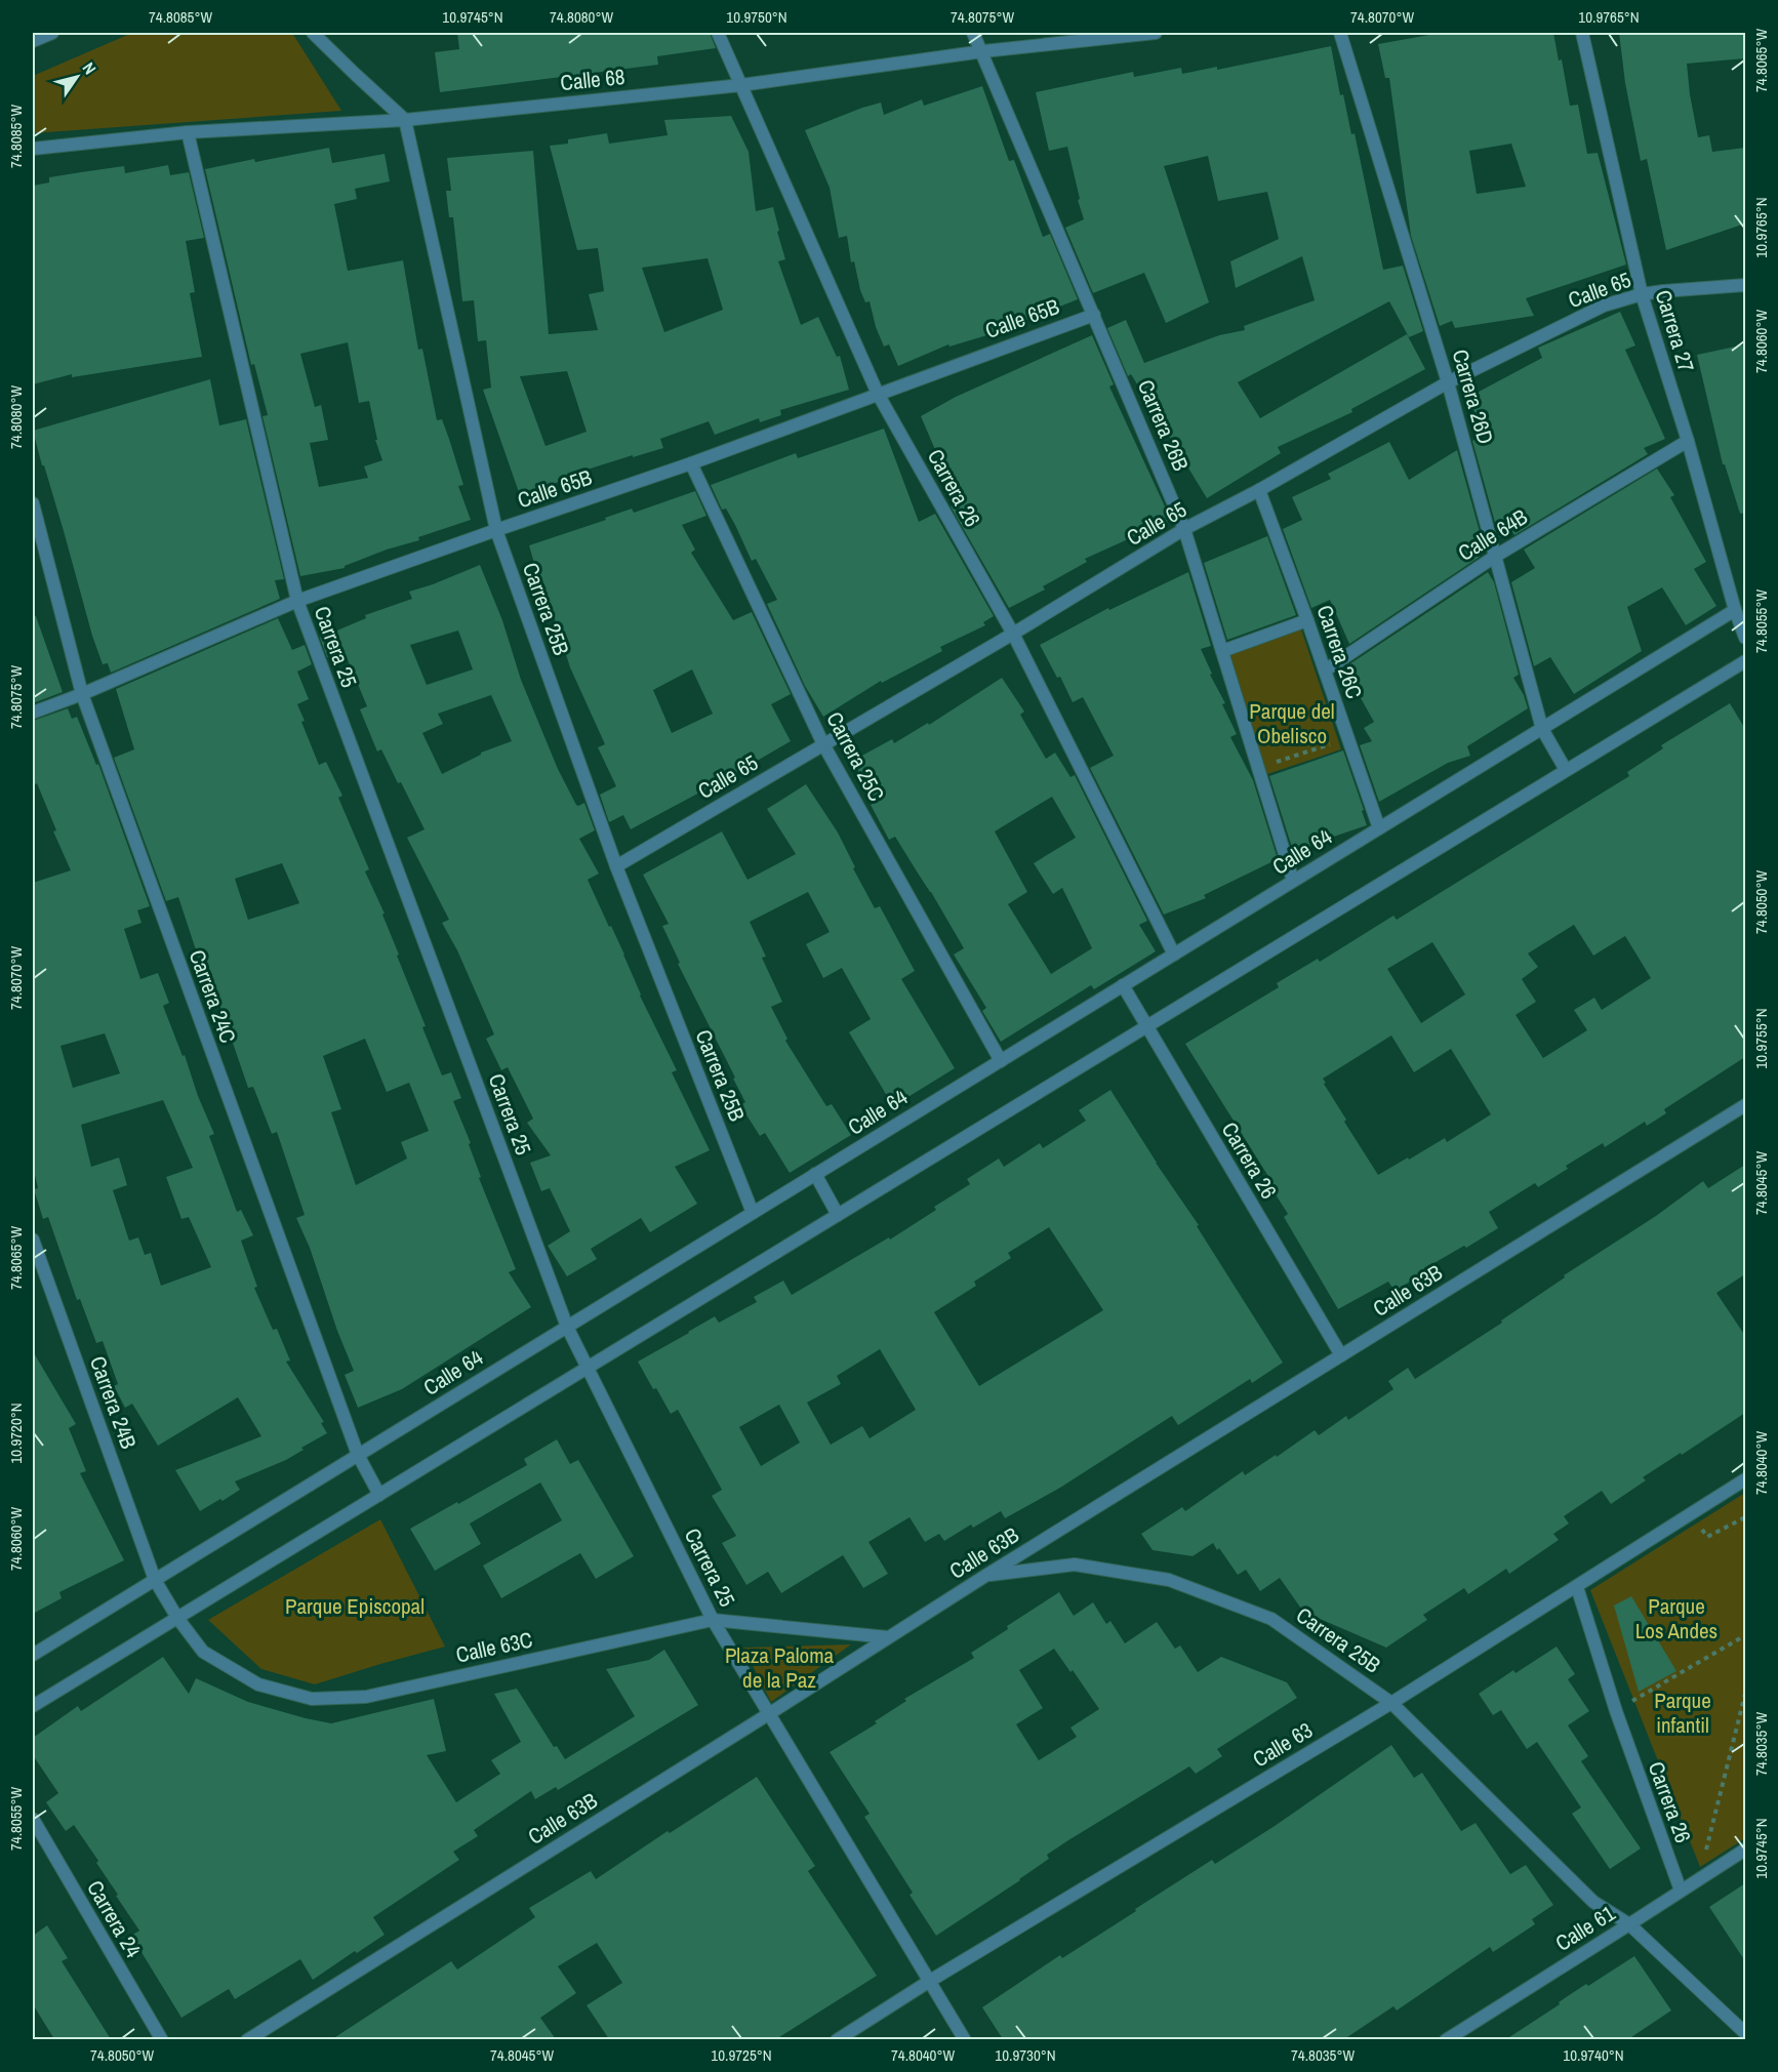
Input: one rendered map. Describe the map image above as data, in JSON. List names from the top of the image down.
{
  "streets": {
    "street": [
      "Calle 68",
      "Calle 65",
      "Calle 65B",
      "Carrera 27",
      "Carrera 26D",
      "Carrera 26B",
      "Carrera 26",
      "Calle 64B",
      "Carrera 25B",
      "Carrera 25",
      "Carrera 26C",
      "Carrera 25C",
      "Calle 64",
      "Carrera 24C",
      "Calle 63B",
      "Carrera 24B",
      "Calle 63C",
      "Calle 63",
      "Carrera 24",
      "Calle 61"
    ]
  },
  "crossings": [
    ["Calle 68", "Carrera 26B"],
    ["Calle 68", "Carrera 26"],
    ["Calle 68", "Carrera 25B"],
    ["Calle 68", "Carrera 25"],
    ["Calle 65", "Carrera 27"],
    ["Calle 65", "Carrera 26D"],
    ["Calle 65", "Carrera 26B"],
    ["Calle 65", "Carrera 26"],
    ["Calle 65", "Carrera 25B"],
    ["Calle 65", "Carrera 26C"],
    ["Calle 65", "Carrera 25C"],
    ["Calle 65B", "Carrera 26B"],
    ["Calle 65B", "Carrera 26"],
    ["Calle 65B", "Carrera 25B"],
    ["Calle 65B", "Carrera 25"],
    ["Calle 65B", "Carrera 25C"],
    ["Calle 65B", "Carrera 24C"],
    ["Carrera 27", "Calle 64B"],
    ["Carrera 27", "Calle 64"],
    ["Carrera 26D", "Calle 64B"],
    ["Carrera 26D", "Calle 64"],
    ["Carrera 26B", "Calle 64"],
    ["Carrera 26", "Calle 64"],
    ["Carrera 26", "Calle 63B"],
    ["Carrera 26", "Calle 63"],
    ["Carrera 26", "Calle 61"],
    ["Calle 64B", "Carrera 26C"],
    ["Carrera 25B", "Calle 64"],
    ["Carrera 25B", "Calle 63B"],
    ["Carrera 25B", "Calle 63"],
    ["Carrera 25B", "Calle 61"],
    ["Carrera 25", "Calle 64"],
    ["Carrera 25", "Calle 63B"],
    ["Carrera 25", "Calle 63C"],
    ["Carrera 25", "Calle 63"],
    ["Carrera 26C", "Calle 64"],
    ["Carrera 25C", "Calle 64"],
    ["Calle 64", "Carrera 24C"],
    ["Calle 64", "Carrera 24B"],
    ["Calle 64", "Calle 63C"],
    ["Calle 63B", "Calle 63C"],
    ["Carrera 24B", "Calle 63C"]
  ],
  "parks": [
    "Parque del Obelisco",
    "Parque Episcopal",
    "Parque Los Andes",
    "Plaza Paloma de la Paz",
    "Parque infantil"
  ],
  "north": "top right",
  "coordinates": [
    "74.8085°W",
    "10.9745°N",
    "74.8080°W",
    "10.9750°N",
    "74.8075°W",
    "74.8070°W",
    "10.9765°N",
    "74.8065°W",
    "74.8060°W",
    "74.8055°W",
    "74.8050°W",
    "10.9755°N",
    "74.8045°W",
    "10.9720°N",
    "74.8040°W",
    "74.8035°W",
    "10.9725°N",
    "10.9730°N",
    "10.9740°N"
  ]
}
